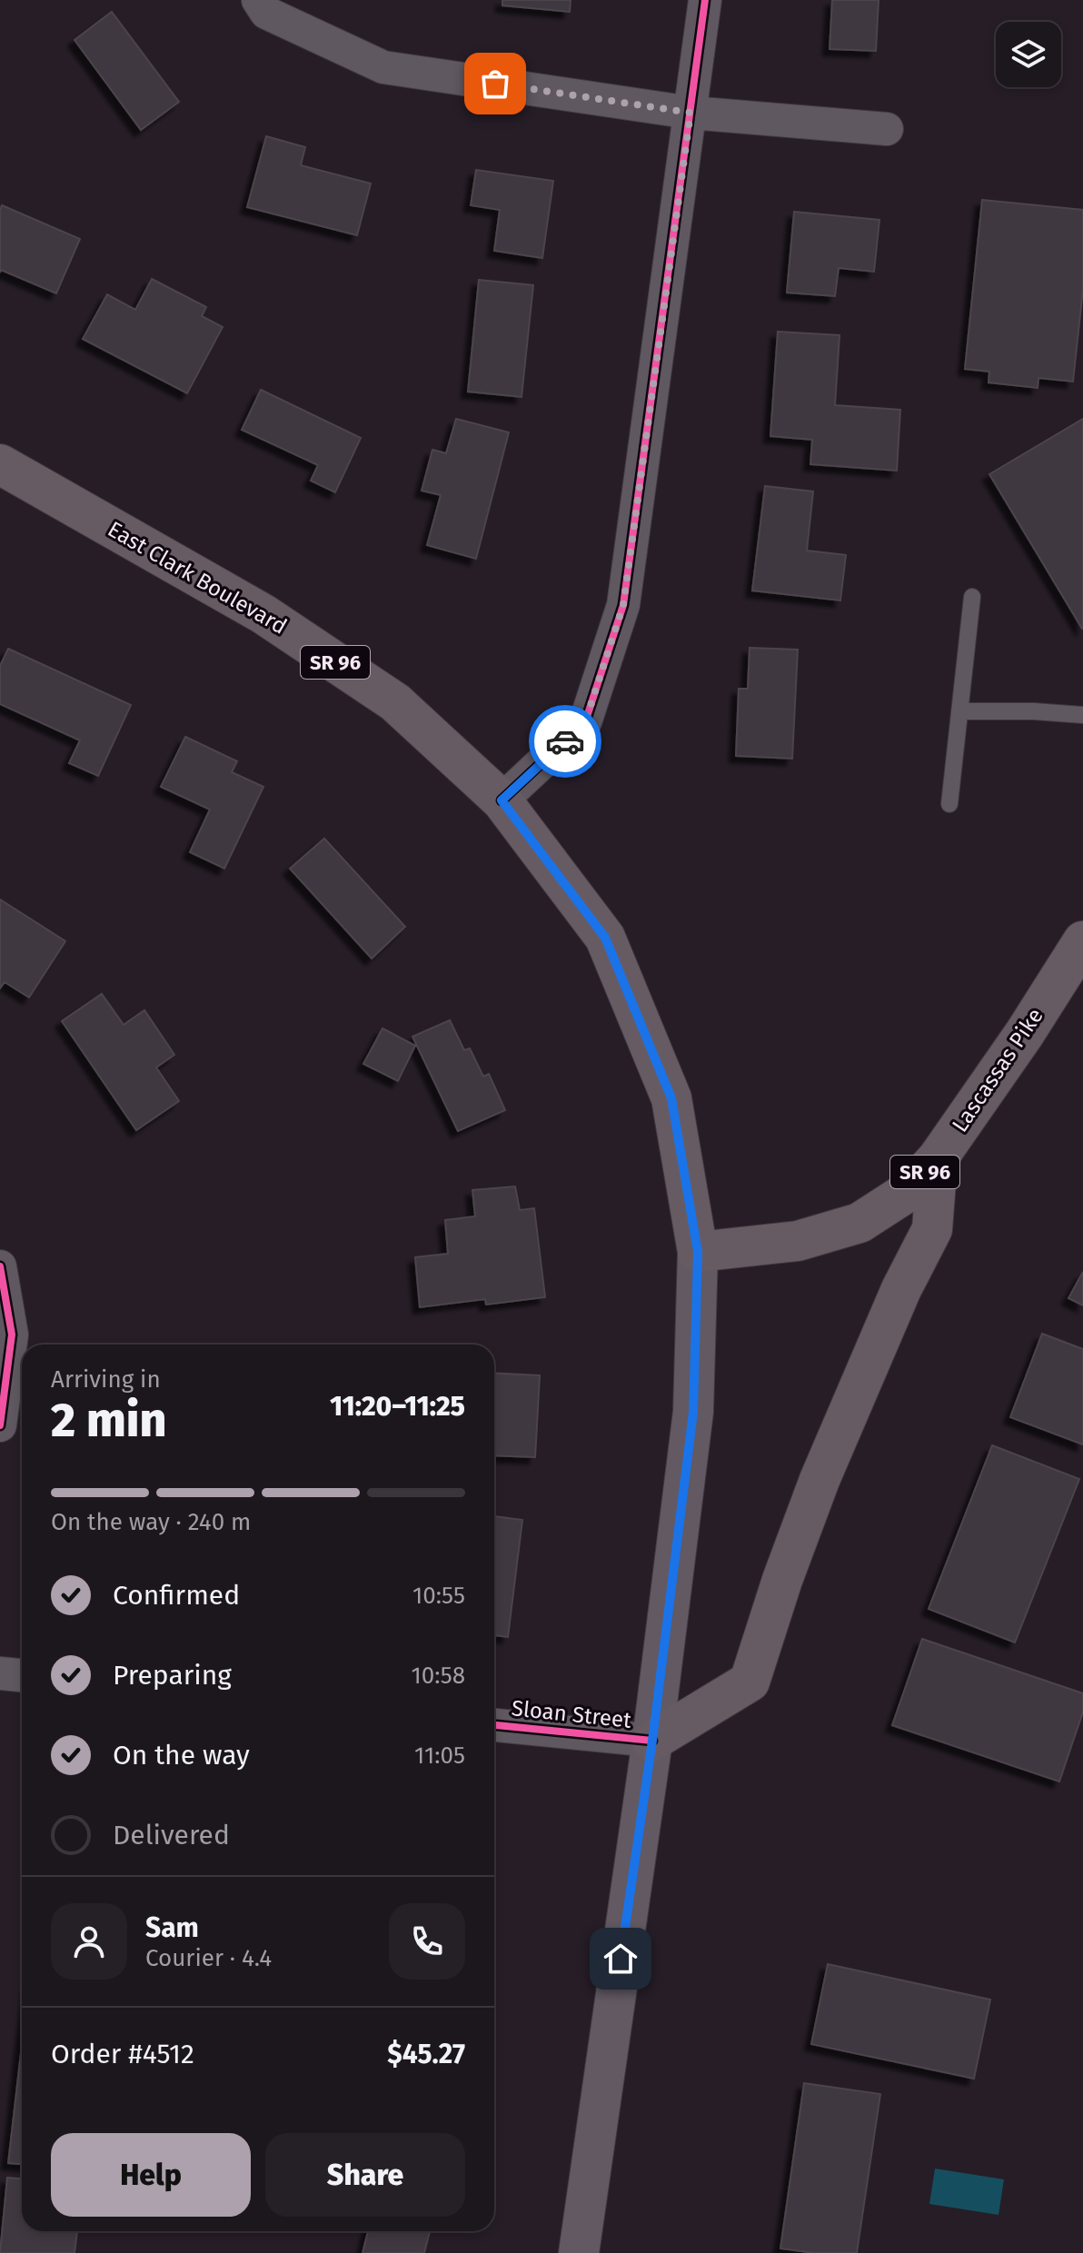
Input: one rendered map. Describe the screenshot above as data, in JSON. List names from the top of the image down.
{
  "streets": {
    "main road": ["East Clark Boulevard", "SR 96", "Lascassas Pike"],
    "street": ["Sloan Street"]
  },
  "crossings": [
    ["East Clark Boulevard", "Lascassas Pike"]
  ],
  "page": {
    "heading": ["2 min", "Arriving in", "11:20–11:25"],
    "panel": [
      "Sam",
      "Courier · 4.4",
      "Order #4512",
      "$45.27"
    ],
    "bar": "On the way · 240 m",
    "list": [
      ["Confirmed", "10:55"],
      ["Preparing", "10:58"],
      ["On the way", "11:05"],
      "Delivered"
    ],
    "buttons": ["Help", "Share"]
  }
}
